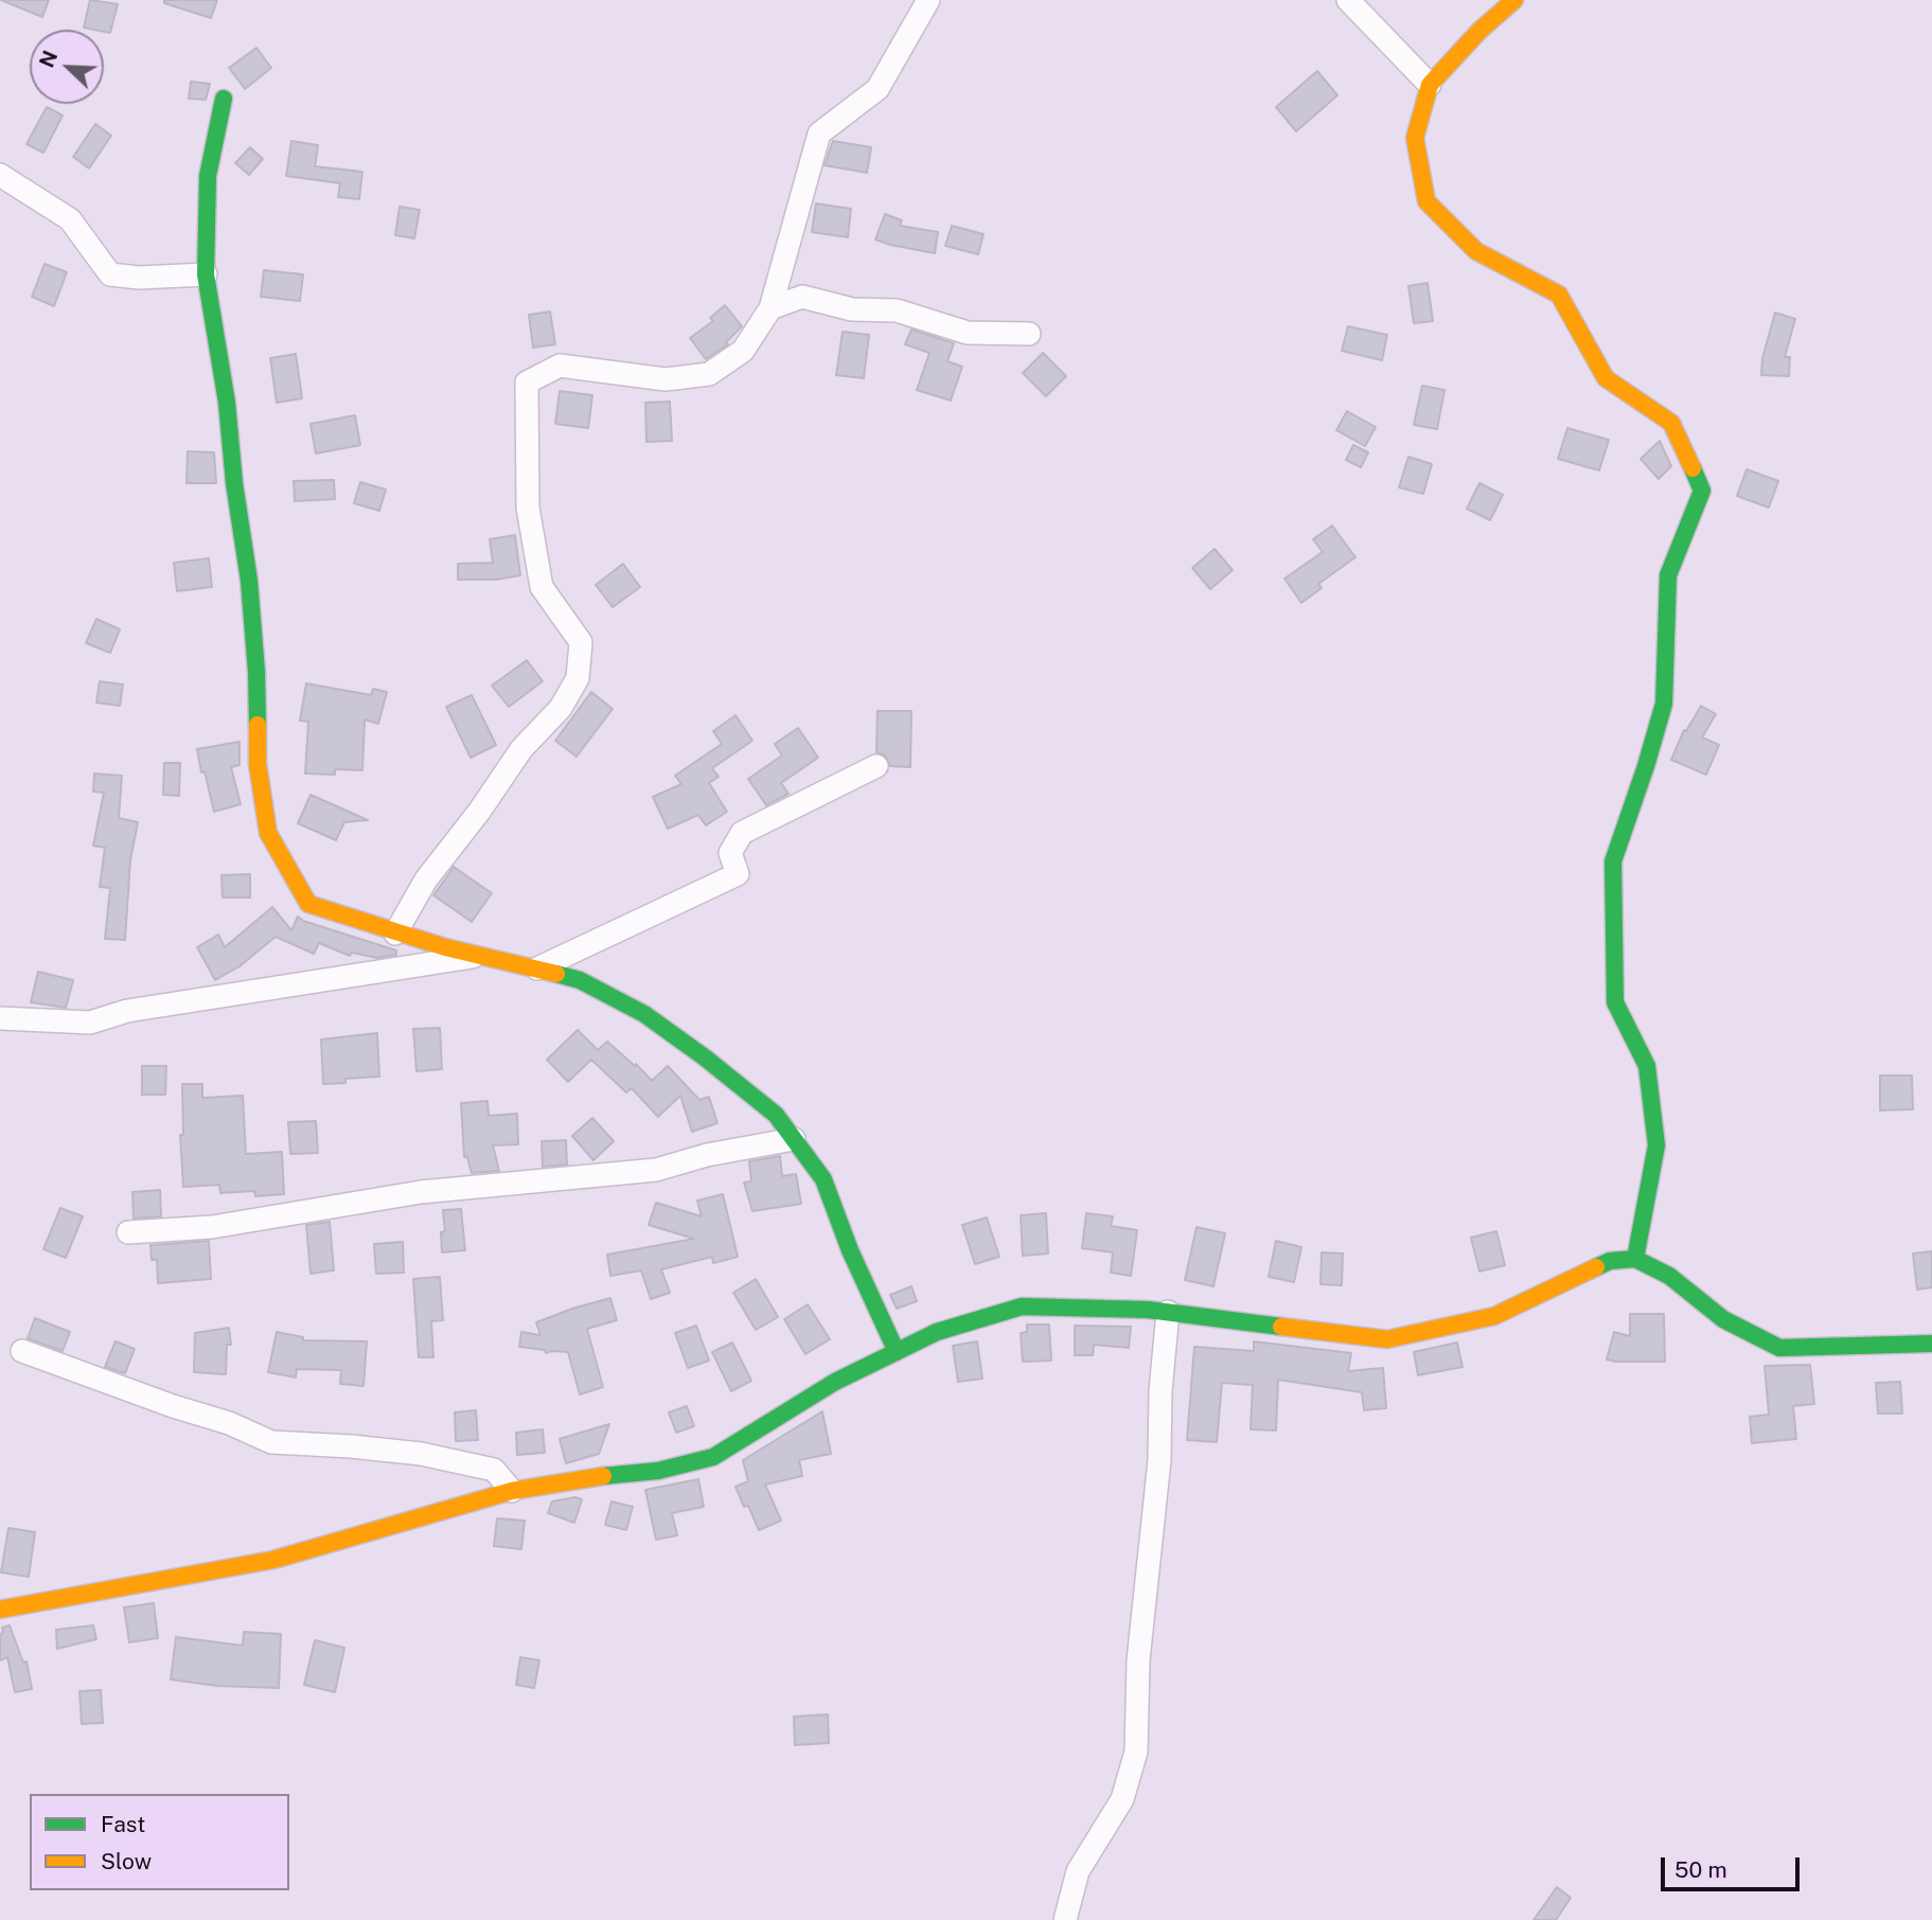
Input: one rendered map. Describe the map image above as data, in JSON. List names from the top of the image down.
{
  "legend": ["Fast", "Slow"],
  "scale_bar": "50 m",
  "north": "top left"
}
